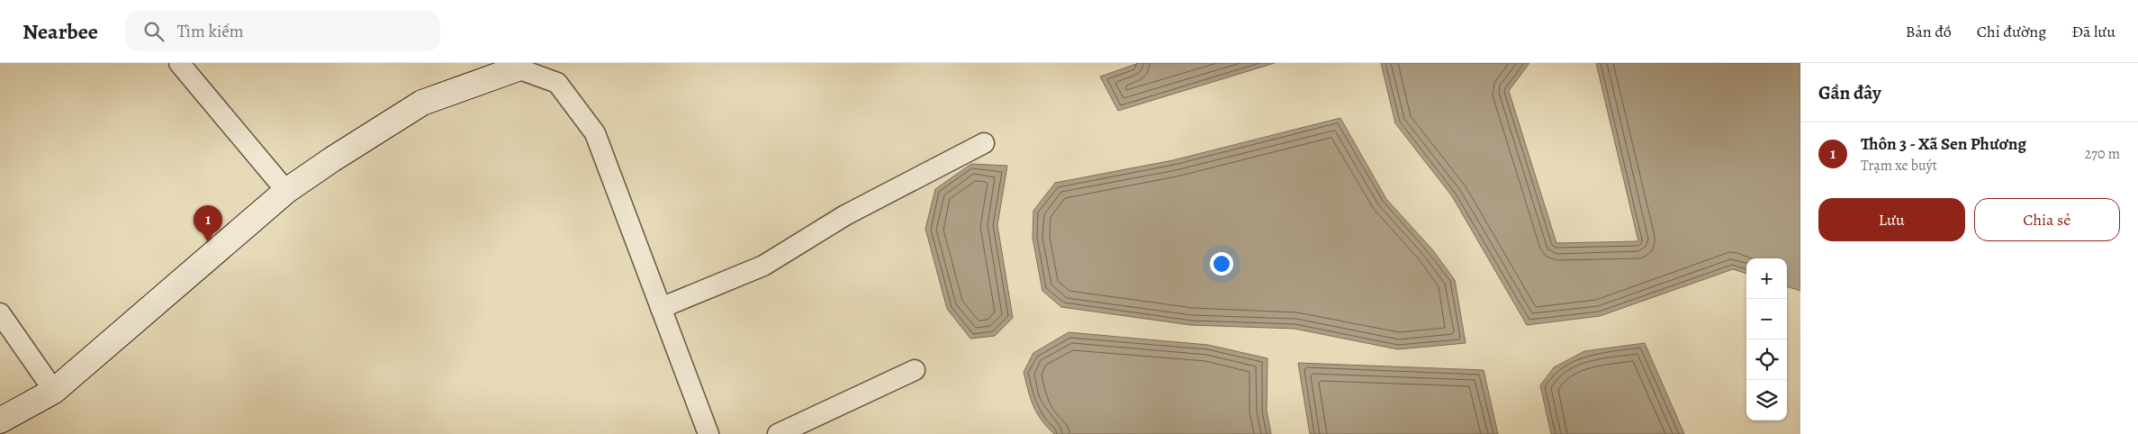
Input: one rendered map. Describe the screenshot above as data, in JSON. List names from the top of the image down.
{
  "page": {
    "header": "Nearbee",
    "search": "Tìm kiếm",
    "nav": ["Bản đồ", "Chỉ đường", "Đã lưu"],
    "heading": "Gần đây",
    "list": [
      {
        "mark": "1",
        "name": "Thôn 3 - Xã Sen Phương",
        "note": "Trạm xe buýt",
        "value": "270 m"
      }
    ],
    "buttons": ["Lưu", "Chia sẻ"],
    "pins": "1",
    "map_buttons": ["+", "−"]
  }
}
